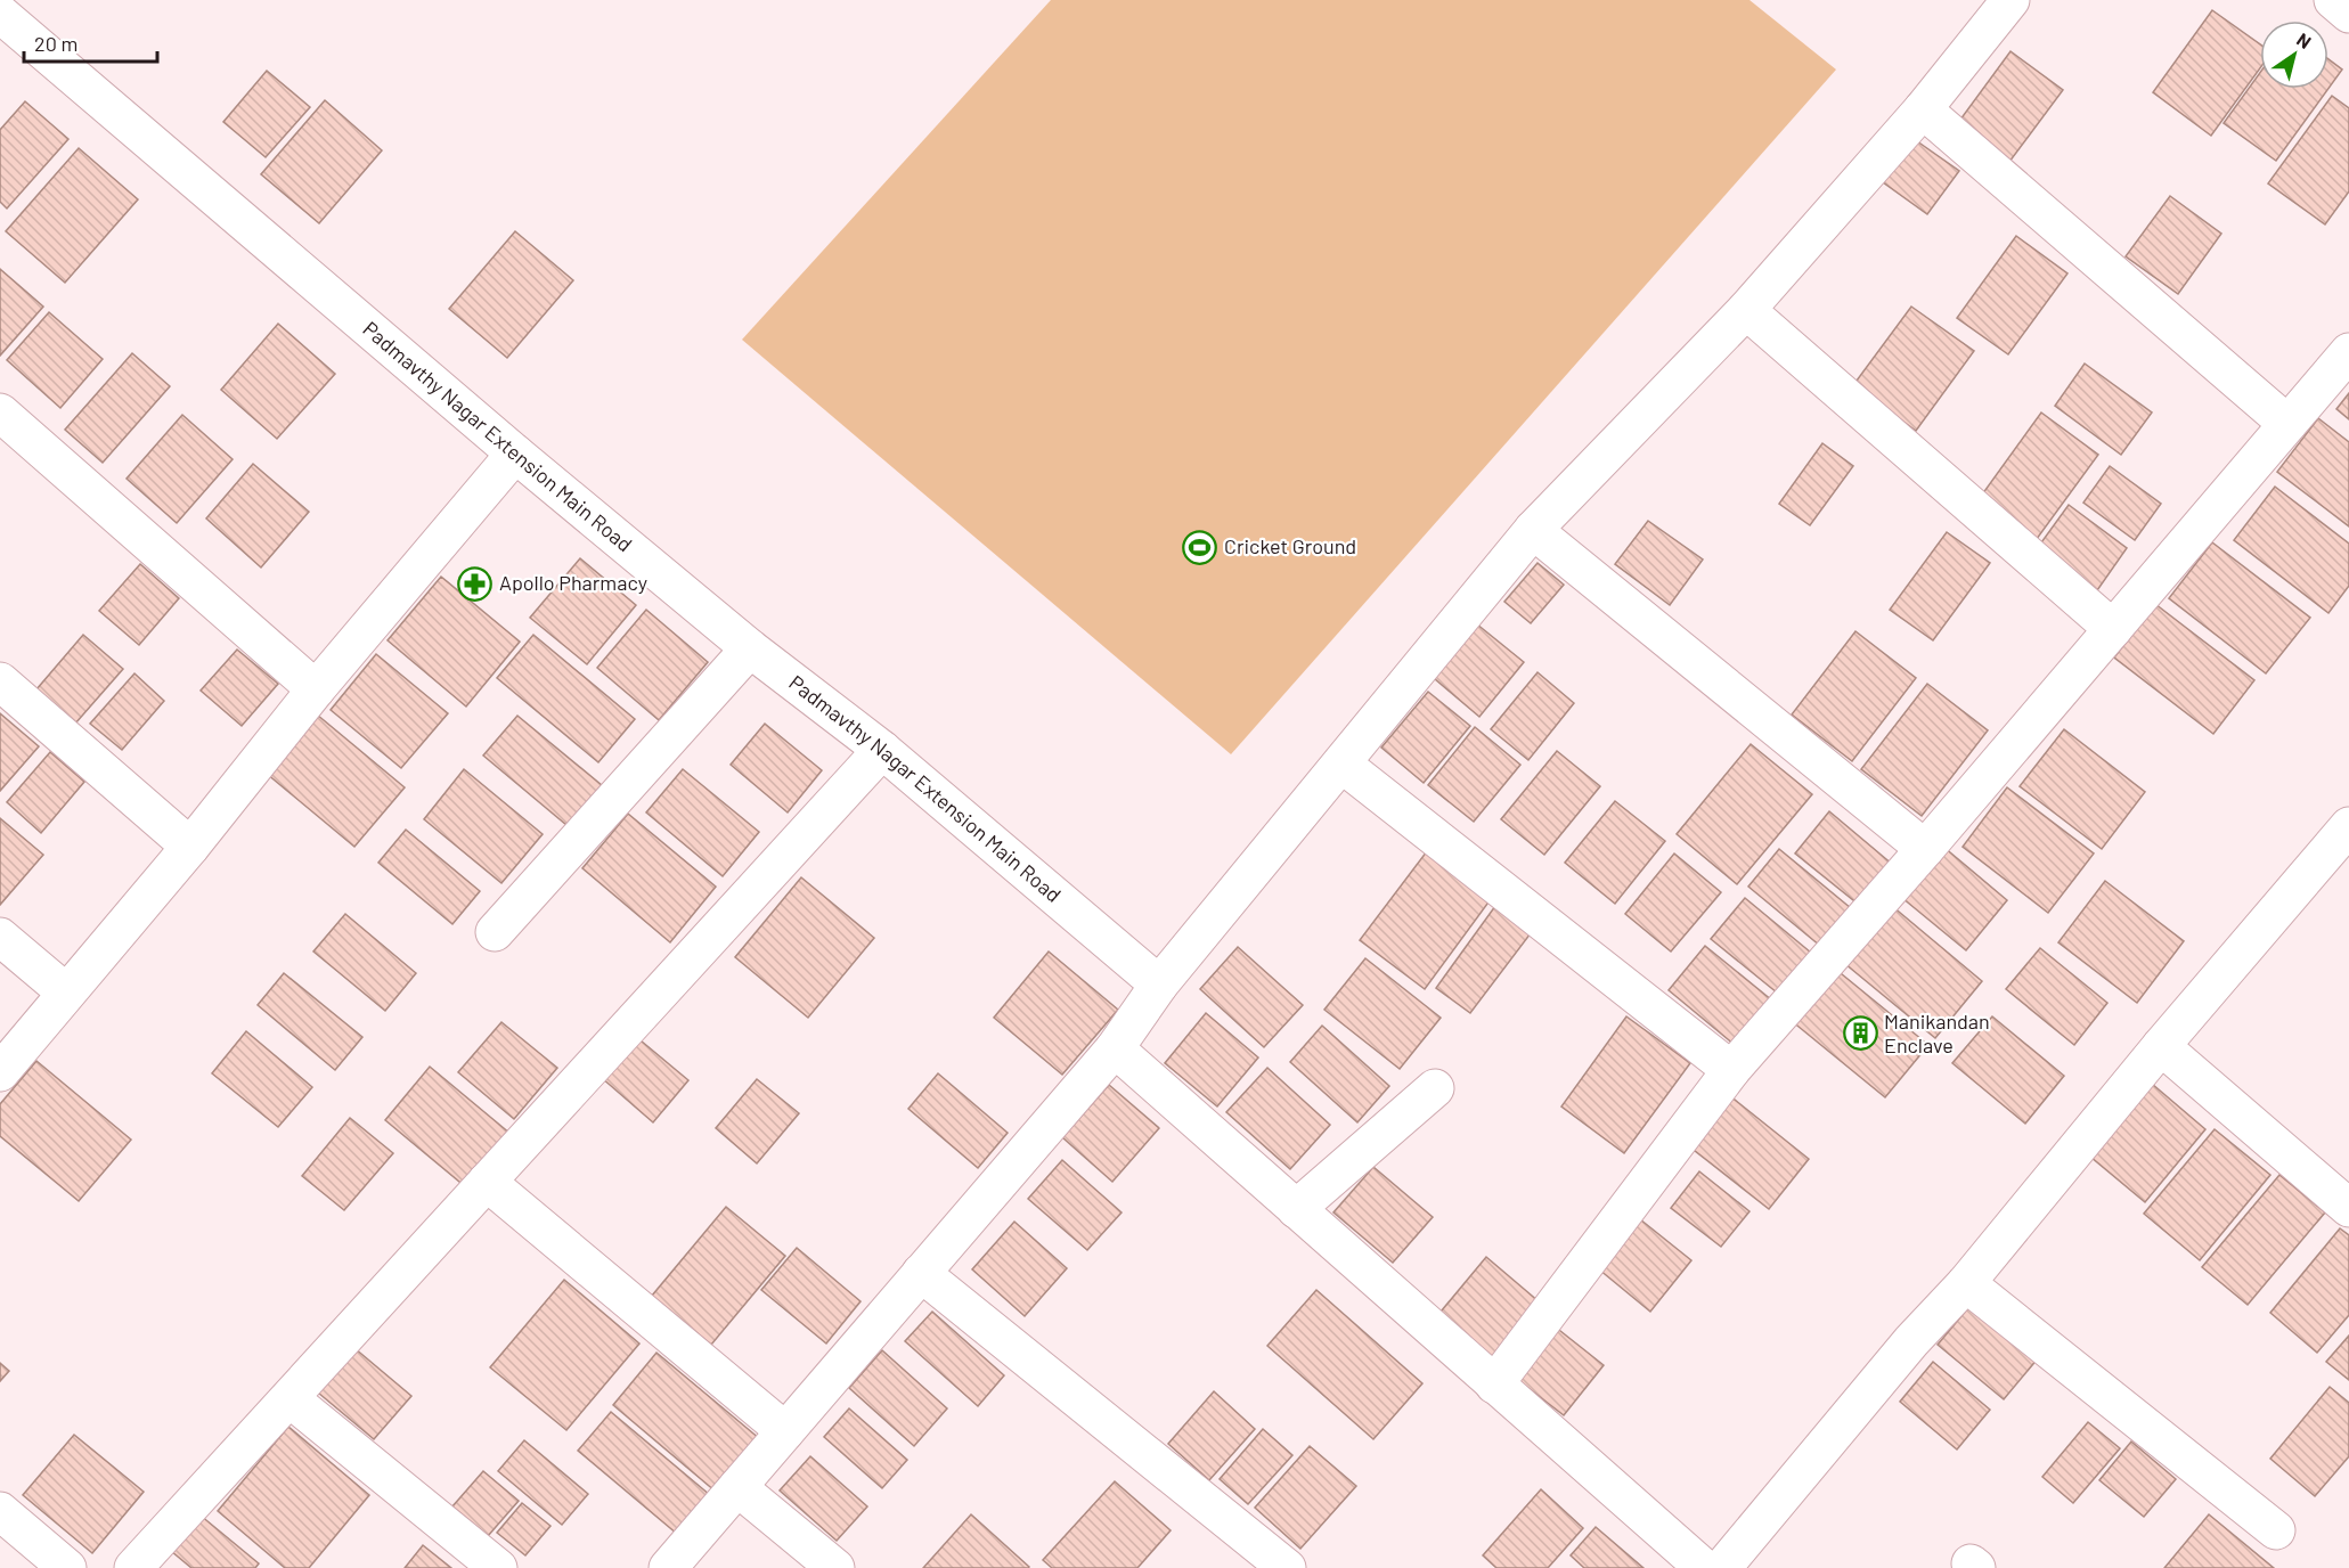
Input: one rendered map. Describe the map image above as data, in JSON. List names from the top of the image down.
{
  "streets": {
    "street": ["Padmavthy Nagar Extension Main Road"]
  },
  "places": {
    "sports": ["Cricket Ground"],
    "pharmacy": ["Apollo Pharmacy"],
    "building": ["Manikandan Enclave"]
  },
  "scale_bar": "20 m",
  "north": "top right"
}
